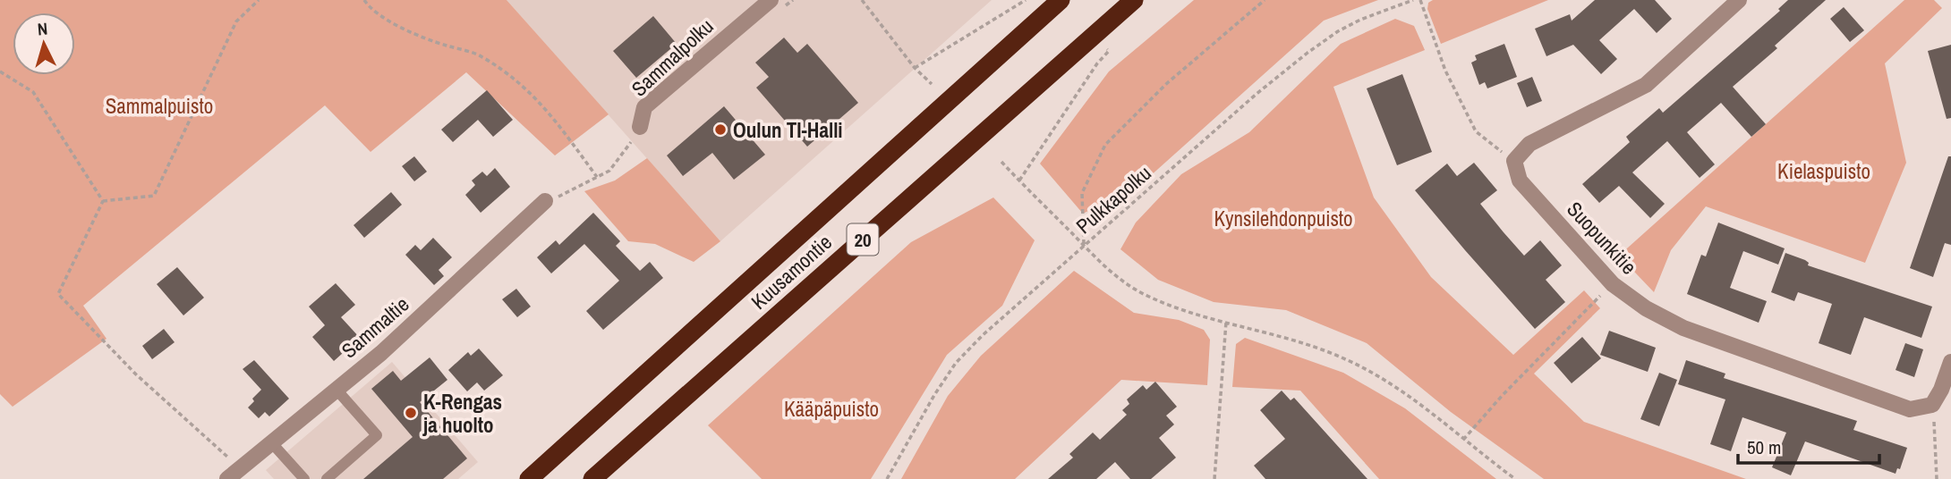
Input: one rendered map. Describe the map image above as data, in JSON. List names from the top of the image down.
{
  "streets": {
    "highway": ["20", "Kuusamontie"],
    "street": ["Sammalpolku", "Suopunkitie", "Sammaltie"],
    "path": ["Pulkkapolku"]
  },
  "parks": [
    "Sammalpuisto",
    "Kielaspuisto",
    "Kynsilehdonpuisto",
    "Kääpäpuisto"
  ],
  "places": ["Oulun TI-Halli", "K-Rengas ja huolto"],
  "scale_bar": "50 m",
  "north": "top"
}
